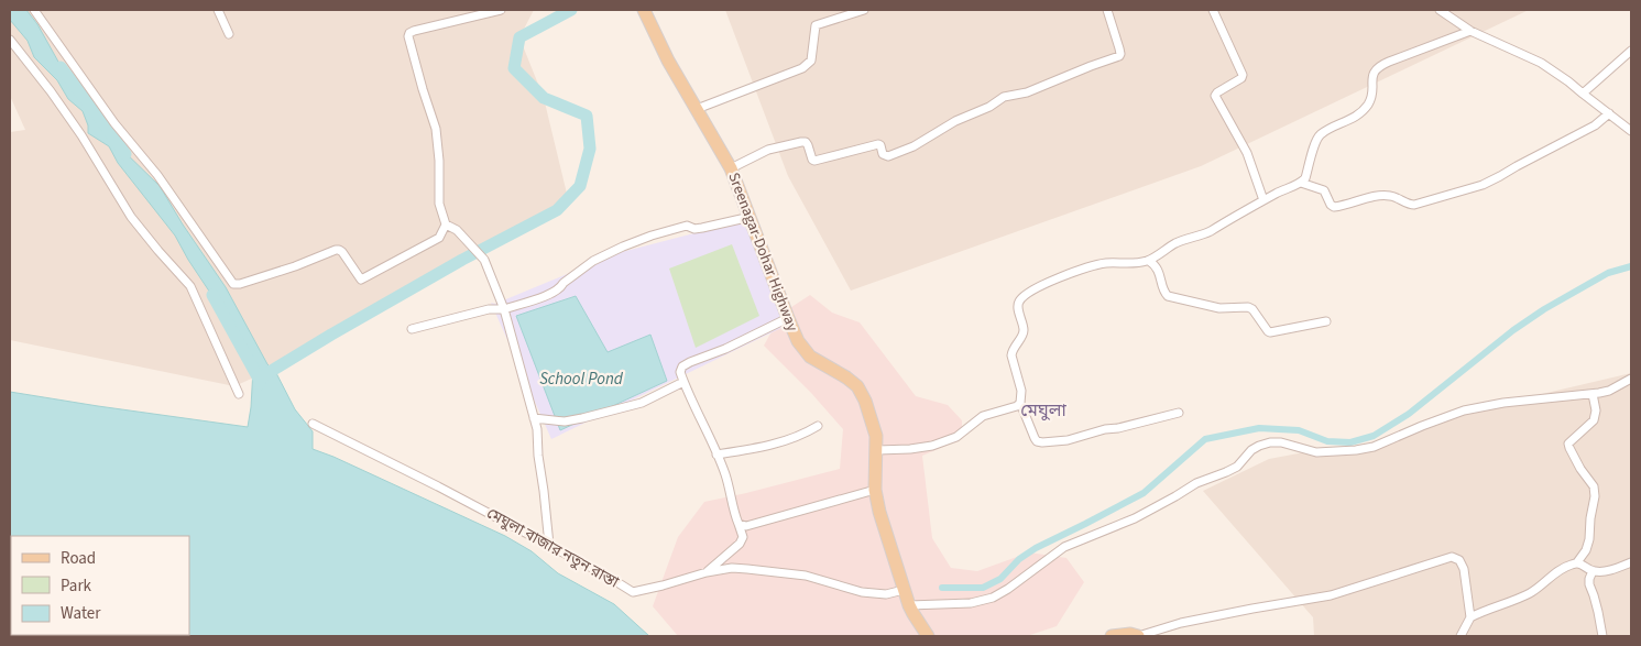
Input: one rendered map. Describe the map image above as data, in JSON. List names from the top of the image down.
{
  "streets": {
    "main road": ["Sreenagar-Dohar Highway"],
    "street": ["মেঘুলা বাজার নতুন রাস্তা"]
  },
  "crossings": [
    ["Sreenagar-Dohar Highway", "মেঘুলা বাজার নতুন রাস্তা"]
  ],
  "districts": ["মেঘুলা"],
  "water": ["School Pond"],
  "legend": ["Road", "Park", "Water"]
}
